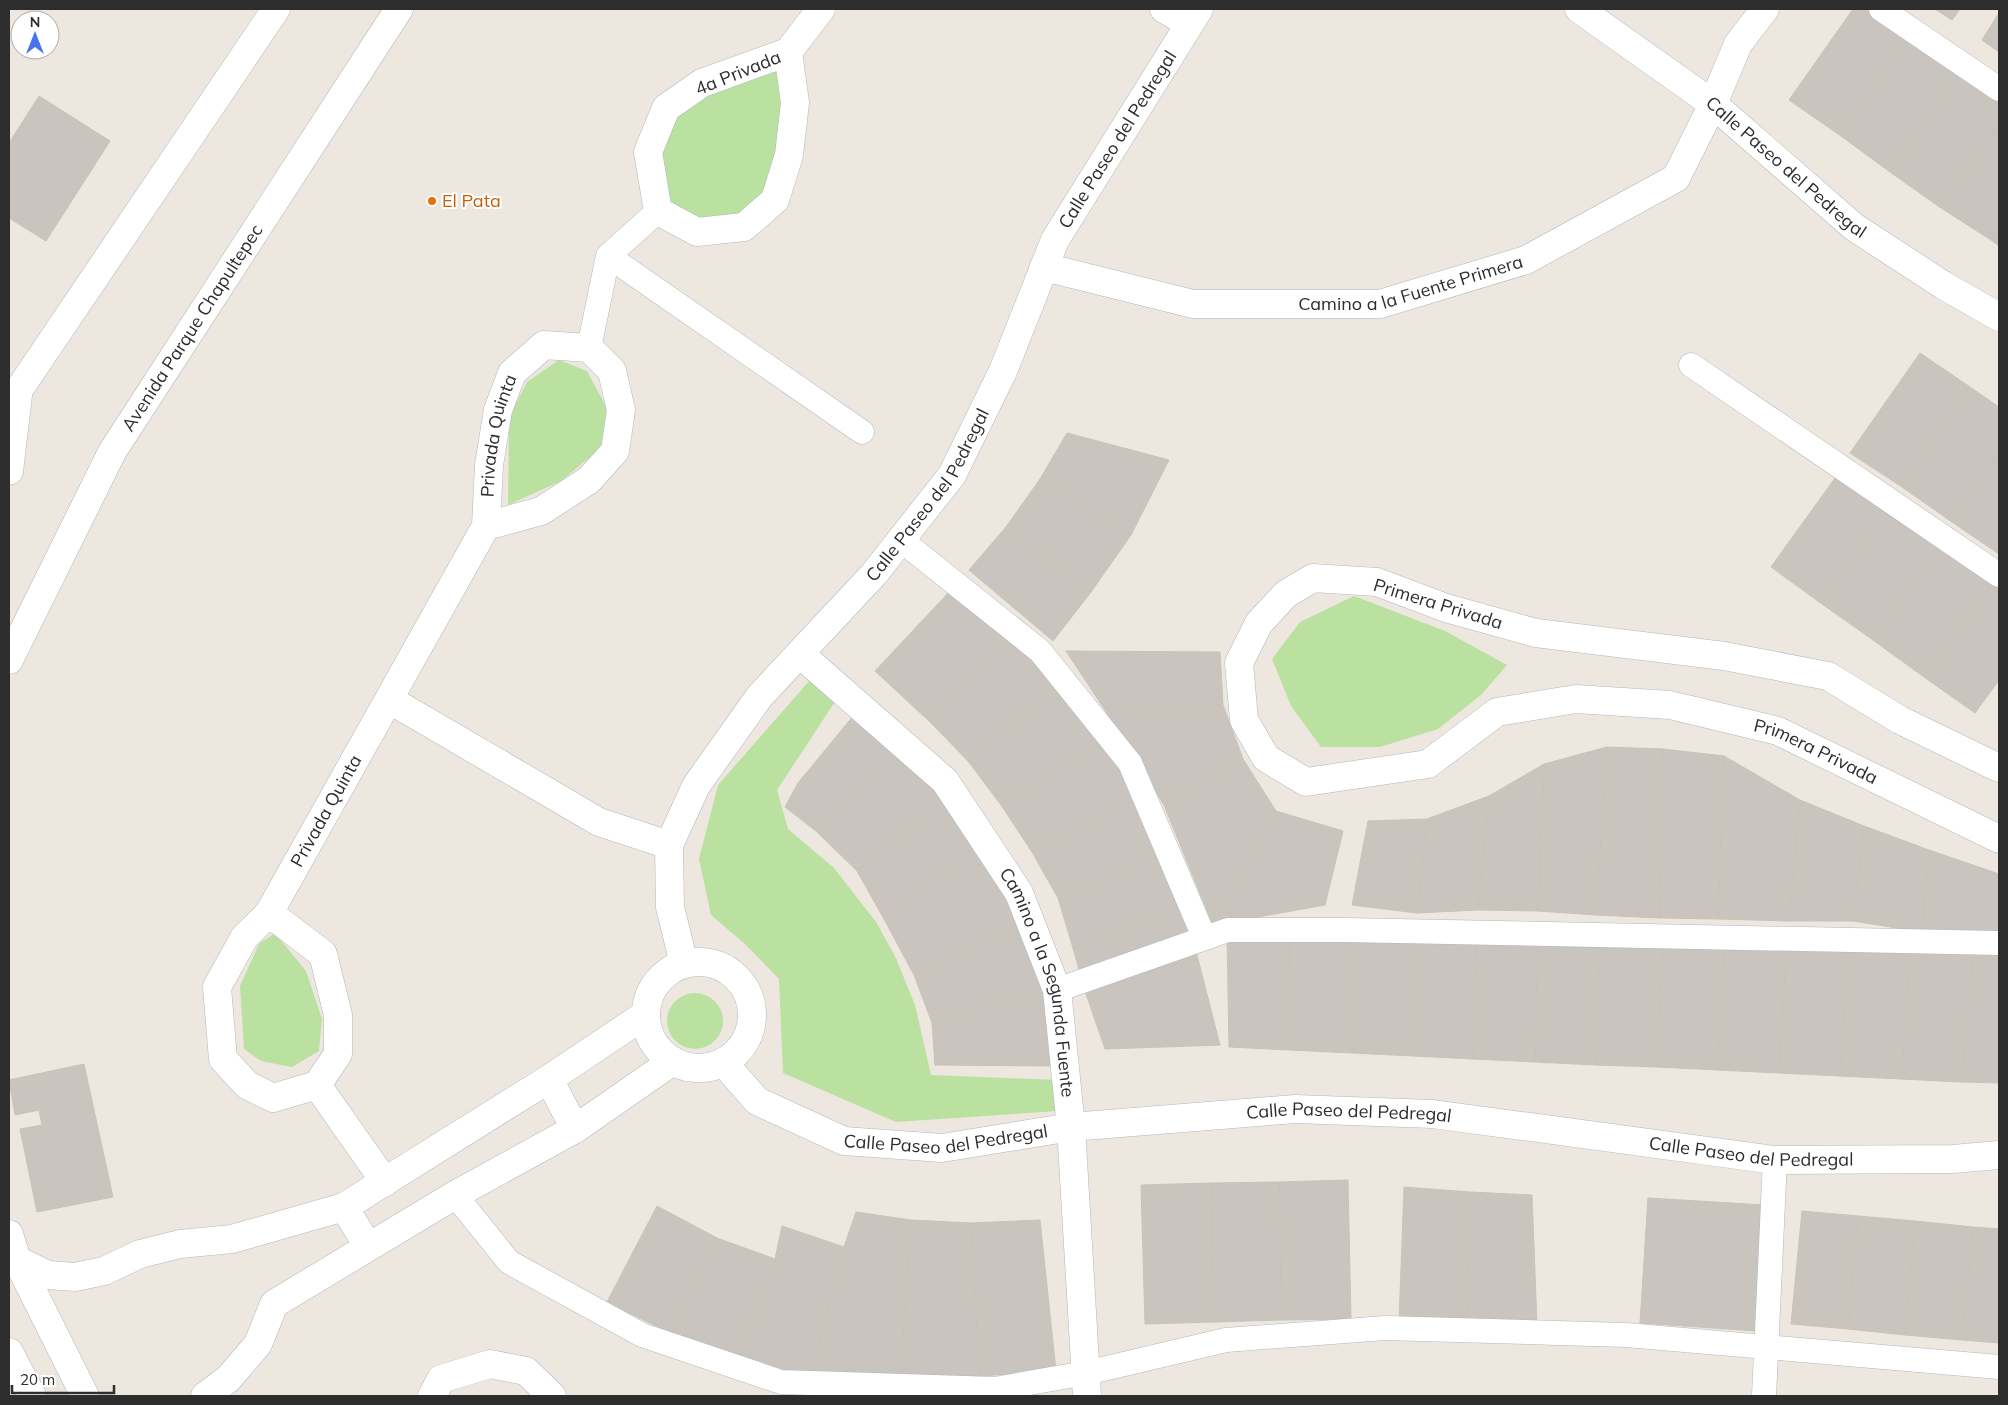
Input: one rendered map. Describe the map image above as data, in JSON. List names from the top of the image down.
{
  "streets": {
    "street": [
      "4a Privada",
      "Calle Paseo del Pedregal",
      "Camino a la Fuente Primera",
      "Avenida Parque Chapultepec",
      "Privada Quinta",
      "Primera Privada",
      "Camino a la Segunda Fuente"
    ]
  },
  "crossings": [
    ["Calle Paseo del Pedregal", "Camino a la Fuente Primera"],
    ["Calle Paseo del Pedregal", "Camino a la Segunda Fuente"]
  ],
  "places": ["El Pata"],
  "scale_bar": "20 m",
  "north": "top"
}
